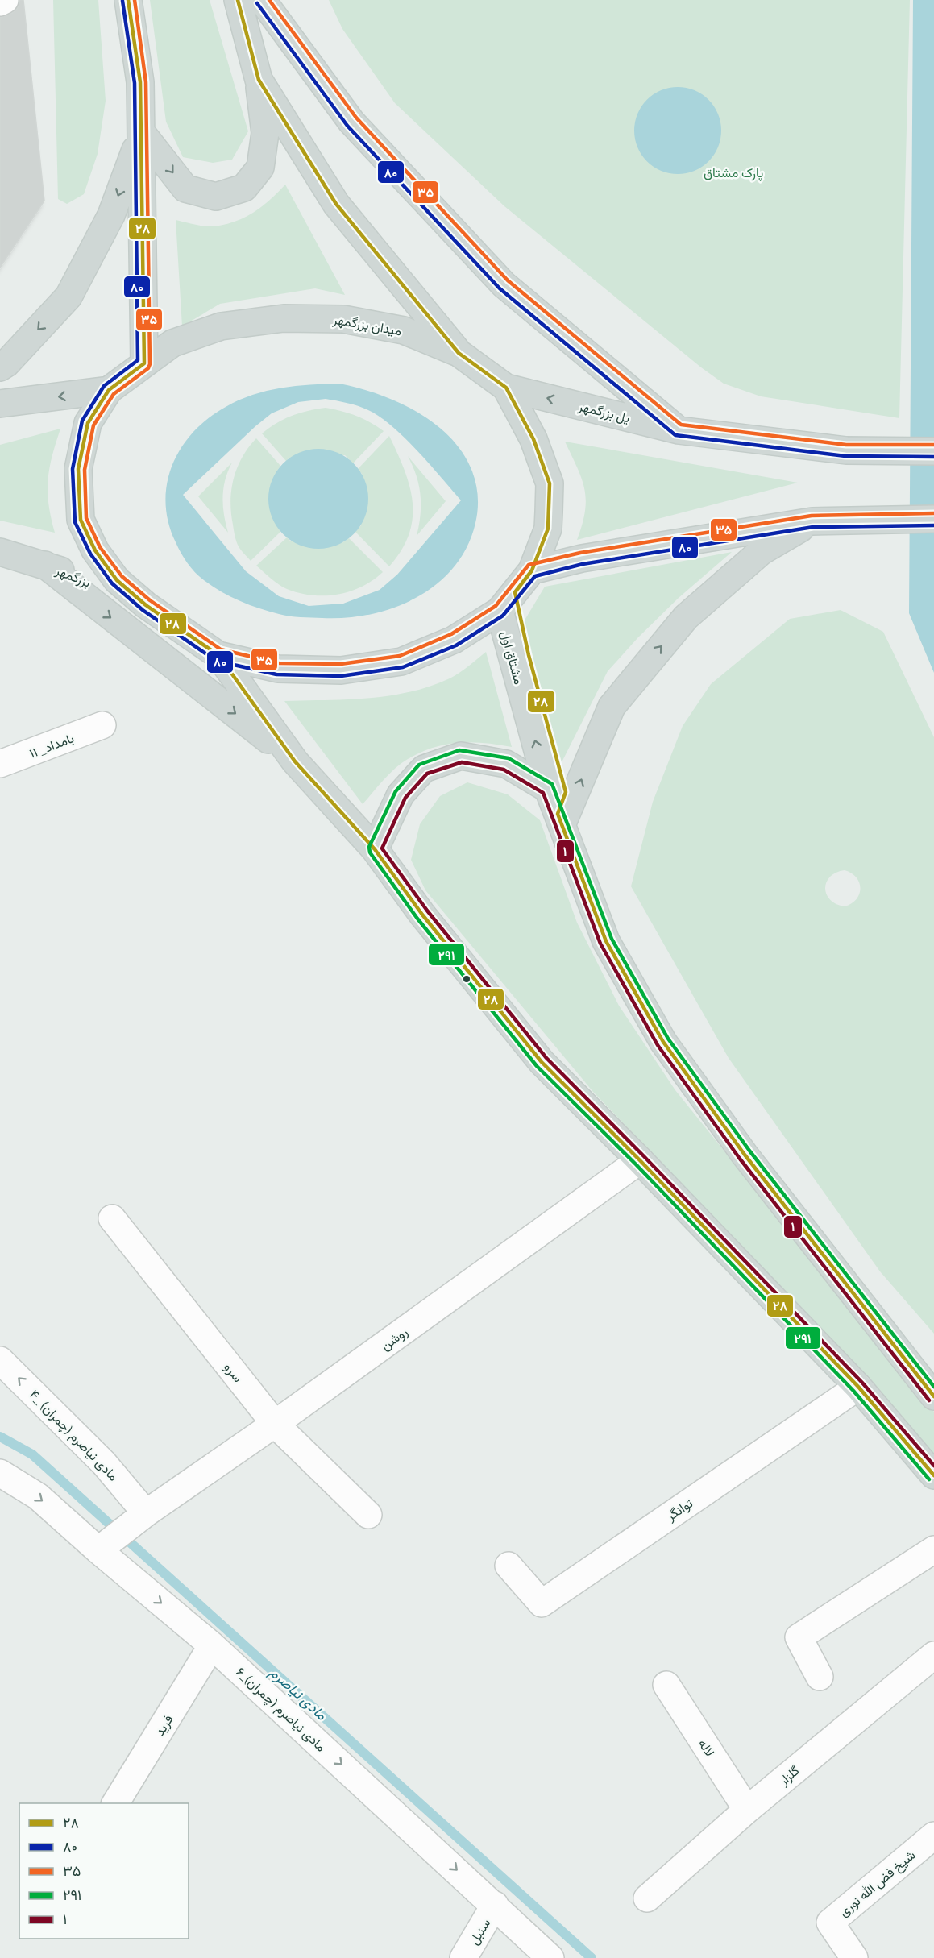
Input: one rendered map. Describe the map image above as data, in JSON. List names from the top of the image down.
{
  "streets": {
    "main road": [
      "میدان بزرگمهر",
      "پل بزرگمهر",
      "بزرگمهر",
      "مشتاق اول"
    ],
    "street": [
      "۱۱ _بامداد",
      "روشن",
      "سرو",
      "۴_ مادی نیاصرم (چمران)",
      "توانگر",
      "۶_مادی نیاصرم (چمران)",
      "فرید",
      "لاله",
      "گلزار",
      "شیخ فض الله نوری",
      "سنبل"
    ]
  },
  "crossings": [
    ["میدان بزرگمهر", "پل بزرگمهر"],
    ["میدان بزرگمهر", "بزرگمهر"],
    ["میدان بزرگمهر", "مشتاق اول"],
    ["روشن", "سرو"],
    ["روشن", "۴_ مادی نیاصرم (چمران)"],
    ["روشن", "۶_مادی نیاصرم (چمران)"],
    ["۶_مادی نیاصرم (چمران)", "فرید"],
    ["۶_مادی نیاصرم (چمران)", "سنبل"],
    ["لاله", "گلزار"]
  ],
  "one_way": ["۴_ مادی نیاصرم (چمران)", "۶_مادی نیاصرم (چمران)"],
  "water": ["مادی نیاصرم"],
  "parks": ["پارک مشتاق"],
  "lines": [
    "transit line ۲۸",
    "transit line ۳۵",
    "transit line ۸۰",
    "transit line ۲۹۱",
    "transit line ۱"
  ],
  "legend": [
    "۲۸",
    "۸۰",
    "۳۵",
    "۲۹۱",
    "۱"
  ]
}
